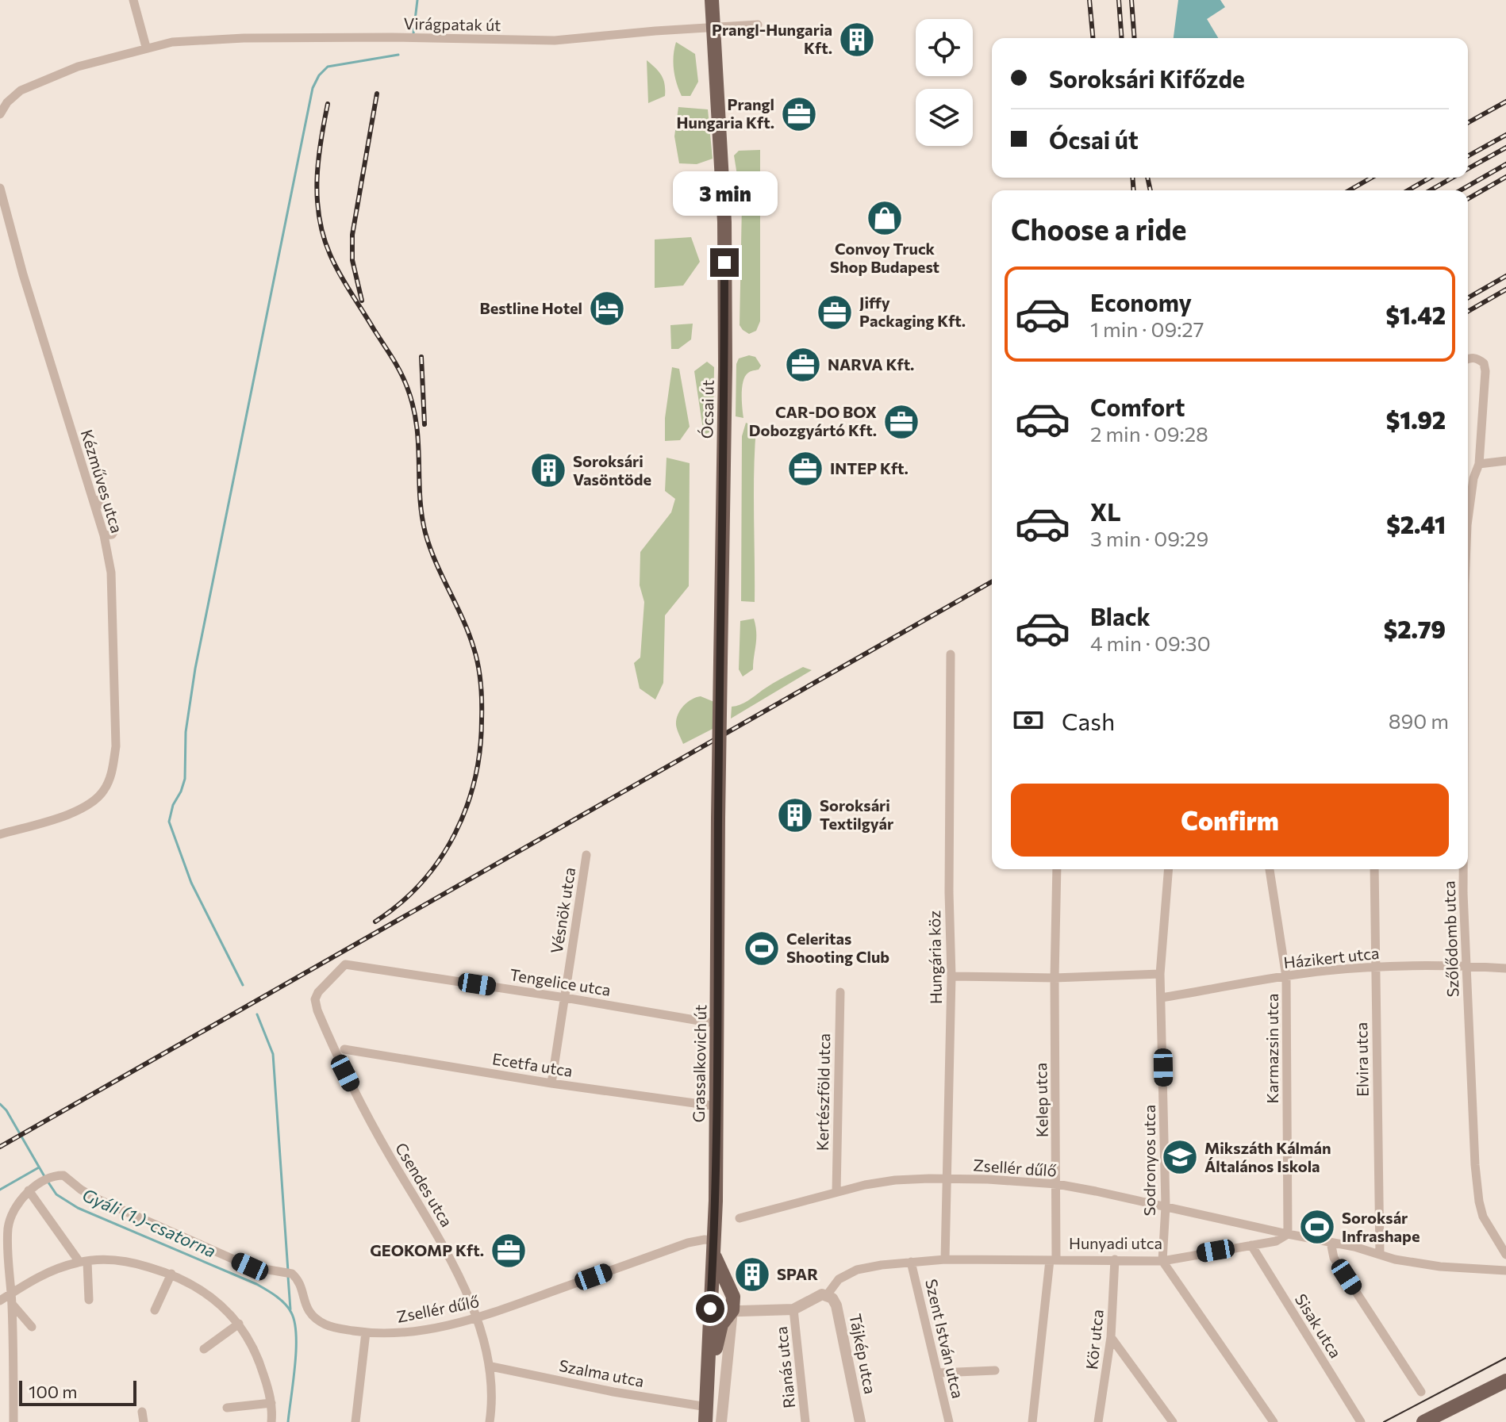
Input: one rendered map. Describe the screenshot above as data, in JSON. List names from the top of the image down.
{
  "streets": {
    "main road": ["Ócsai út", "Grassalkovich út"],
    "street": [
      "Virágpatak út",
      "Kézműves utca",
      "Vésnök utca",
      "Szőlődomb utca",
      "Hungária köz",
      "Házikert utca",
      "Tengelice utca",
      "Karmazsin utca",
      "Elvira utca",
      "Ecetfa utca",
      "Kertészföld utca",
      "Kelep utca",
      "Sodronyos utca",
      "Zsellér dűlő",
      "Csendes utca",
      "Hunyadi utca",
      "Sisak utca",
      "Szent István utca",
      "Kör utca",
      "Tájkép utca",
      "Rianás utca",
      "Szalma utca"
    ]
  },
  "crossings": [
    ["Virágpatak út", "Ócsai út"],
    ["Ócsai út", "Grassalkovich út"],
    ["Vésnök utca", "Tengelice utca"],
    ["Vésnök utca", "Ecetfa utca"],
    ["Szőlődomb utca", "Házikert utca"],
    ["Hungária köz", "Zsellér dűlő"],
    ["Hungária köz", "Hunyadi utca"],
    ["Házikert utca", "Karmazsin utca"],
    ["Házikert utca", "Elvira utca"],
    ["Házikert utca", "Sodronyos utca"],
    ["Tengelice utca", "Csendes utca"],
    ["Karmazsin utca", "Zsellér dűlő"],
    ["Karmazsin utca", "Hunyadi utca"],
    ["Elvira utca", "Hunyadi utca"],
    ["Grassalkovich út", "Ecetfa utca"],
    ["Grassalkovich út", "Zsellér dűlő"],
    ["Grassalkovich út", "Szalma utca"],
    ["Kertészföld utca", "Zsellér dűlő"],
    ["Kelep utca", "Zsellér dűlő"],
    ["Kelep utca", "Hunyadi utca"],
    ["Sodronyos utca", "Zsellér dűlő"],
    ["Sodronyos utca", "Hunyadi utca"],
    ["Zsellér dűlő", "Csendes utca"],
    ["Zsellér dűlő", "Hunyadi utca"],
    ["Csendes utca", "Szalma utca"],
    ["Hunyadi utca", "Sisak utca"],
    ["Hunyadi utca", "Szent István utca"],
    ["Hunyadi utca", "Kör utca"],
    ["Hunyadi utca", "Tájkép utca"],
    ["Hunyadi utca", "Rianás utca"]
  ],
  "water": ["Gyáli (1.)-csatorna"],
  "places": {
    "building": [
      "Prangl-Hungaria Kft.",
      "Soroksári Vasöntöde",
      "Soroksári Textilgyár",
      "SPAR"
    ],
    "office": [
      "Prangl Hungaria Kft.",
      "Jiffy Packaging Kft.",
      "NARVA Kft.",
      "CAR-DO BOX Dobozgyártó Kft.",
      "INTEP Kft.",
      "GEOKOMP Kft."
    ],
    "shop": ["Convoy Truck Shop Budapest"],
    "hotel": ["Bestline Hotel"],
    "sports": ["Celeritas Shooting Club", "Soroksár Infrashape"],
    "school or university": ["Mikszáth Kálmán Általános Iskola"]
  },
  "scale_bar": "100 m",
  "page": {
    "banner": ["Soroksári Kifőzde", "Ócsai út"],
    "bubble": "3 min",
    "heading": "Choose a ride",
    "list": [
      {
        "name": "Economy",
        "note": "1 min · 09:27",
        "value": "$1.42"
      },
      {
        "name": "Comfort",
        "note": "2 min · 09:28",
        "value": "$1.92"
      },
      {
        "name": "XL",
        "note": "3 min · 09:29",
        "value": "$2.41"
      },
      {
        "name": "Black",
        "note": "4 min · 09:30",
        "value": "$2.79"
      }
    ],
    "pay": ["Cash", "890 m"],
    "buttons": "Confirm",
    "scale": "100 m"
  }
}
